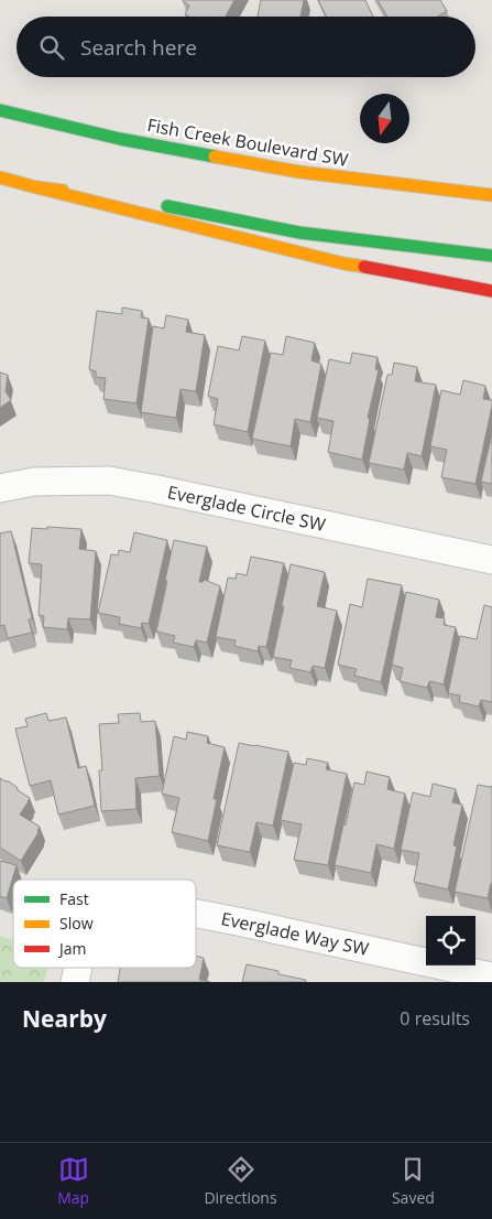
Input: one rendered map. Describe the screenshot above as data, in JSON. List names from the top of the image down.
{
  "streets": {
    "main road": ["Fish Creek Boulevard SW"],
    "street": ["Everglade Circle SW", "Everglade Way SW"]
  },
  "legend": ["Fast", "Slow", "Jam"],
  "north": "bottom",
  "page": {
    "search": "Search here",
    "heading": ["Nearby", "0 results"],
    "nav": ["Map", "Directions", "Saved"]
  }
}
